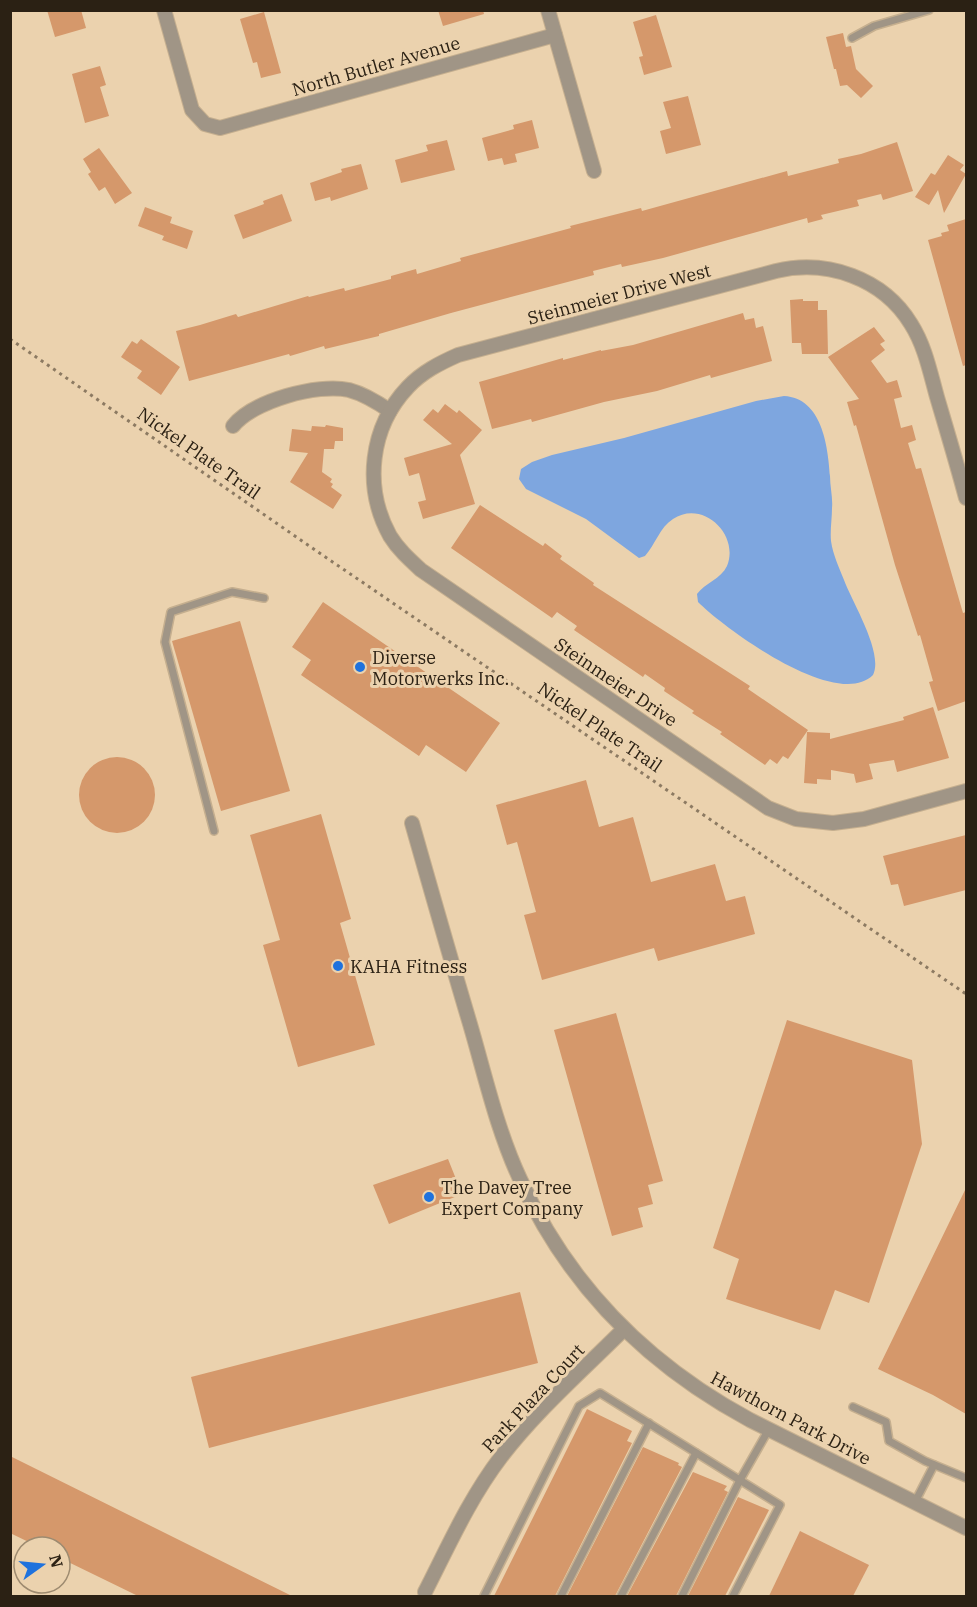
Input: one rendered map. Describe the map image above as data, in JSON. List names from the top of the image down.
{
  "streets": {
    "street": [
      "North Butler Avenue",
      "Steinmeier Drive West",
      "Steinmeier Drive",
      "Park Plaza Court",
      "Hawthorn Park Drive"
    ],
    "path": ["Nickel Plate Trail"]
  },
  "crossings": [
    ["Steinmeier Drive West", "Steinmeier Drive"],
    ["Park Plaza Court", "Hawthorn Park Drive"]
  ],
  "places": ["Diverse Motorwerks Inc.", "KAHA Fitness", "The Davey Tree Expert Company"],
  "north": "right"
}
